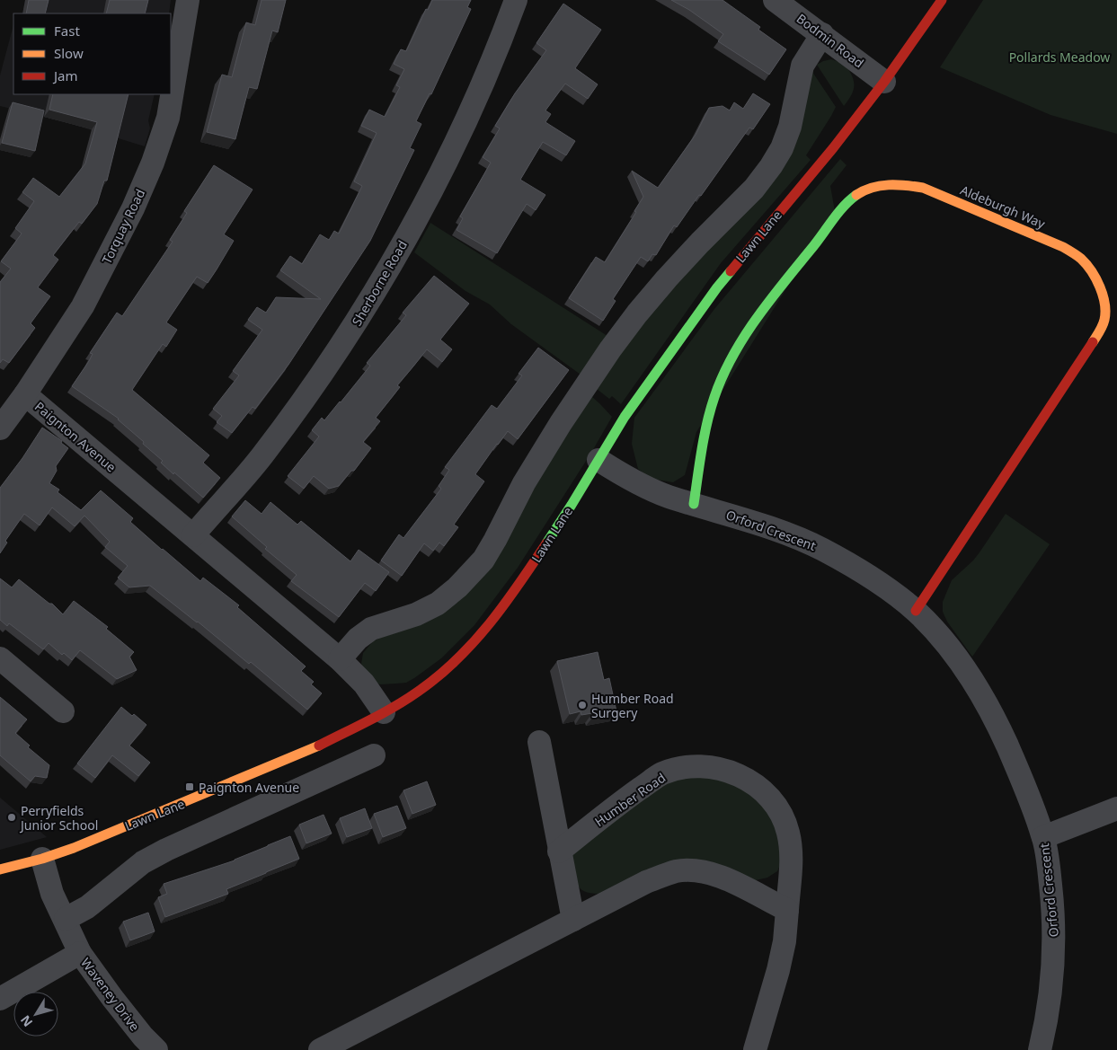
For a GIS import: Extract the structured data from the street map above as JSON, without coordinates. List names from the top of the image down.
{
  "streets": {
    "street": [
      "Bodmin Road",
      "Aldeburgh Way",
      "Torquay Road",
      "Lawn Lane",
      "Sherborne Road",
      "Paignton Avenue",
      "Orford Crescent",
      "Humber Road",
      "Waveney Drive"
    ]
  },
  "crossings": [
    ["Bodmin Road", "Lawn Lane"],
    ["Aldeburgh Way", "Orford Crescent"],
    ["Torquay Road", "Paignton Avenue"],
    ["Lawn Lane", "Paignton Avenue"],
    ["Lawn Lane", "Orford Crescent"],
    ["Lawn Lane", "Waveney Drive"],
    ["Sherborne Road", "Paignton Avenue"]
  ],
  "parks": ["Pollards Meadow"],
  "places": {
    "other": ["Humber Road Surgery", "Perryfields Junior School"],
    "transit": ["Paignton Avenue"]
  },
  "legend": ["Fast", "Slow", "Jam"],
  "north": "bottom left"
}
